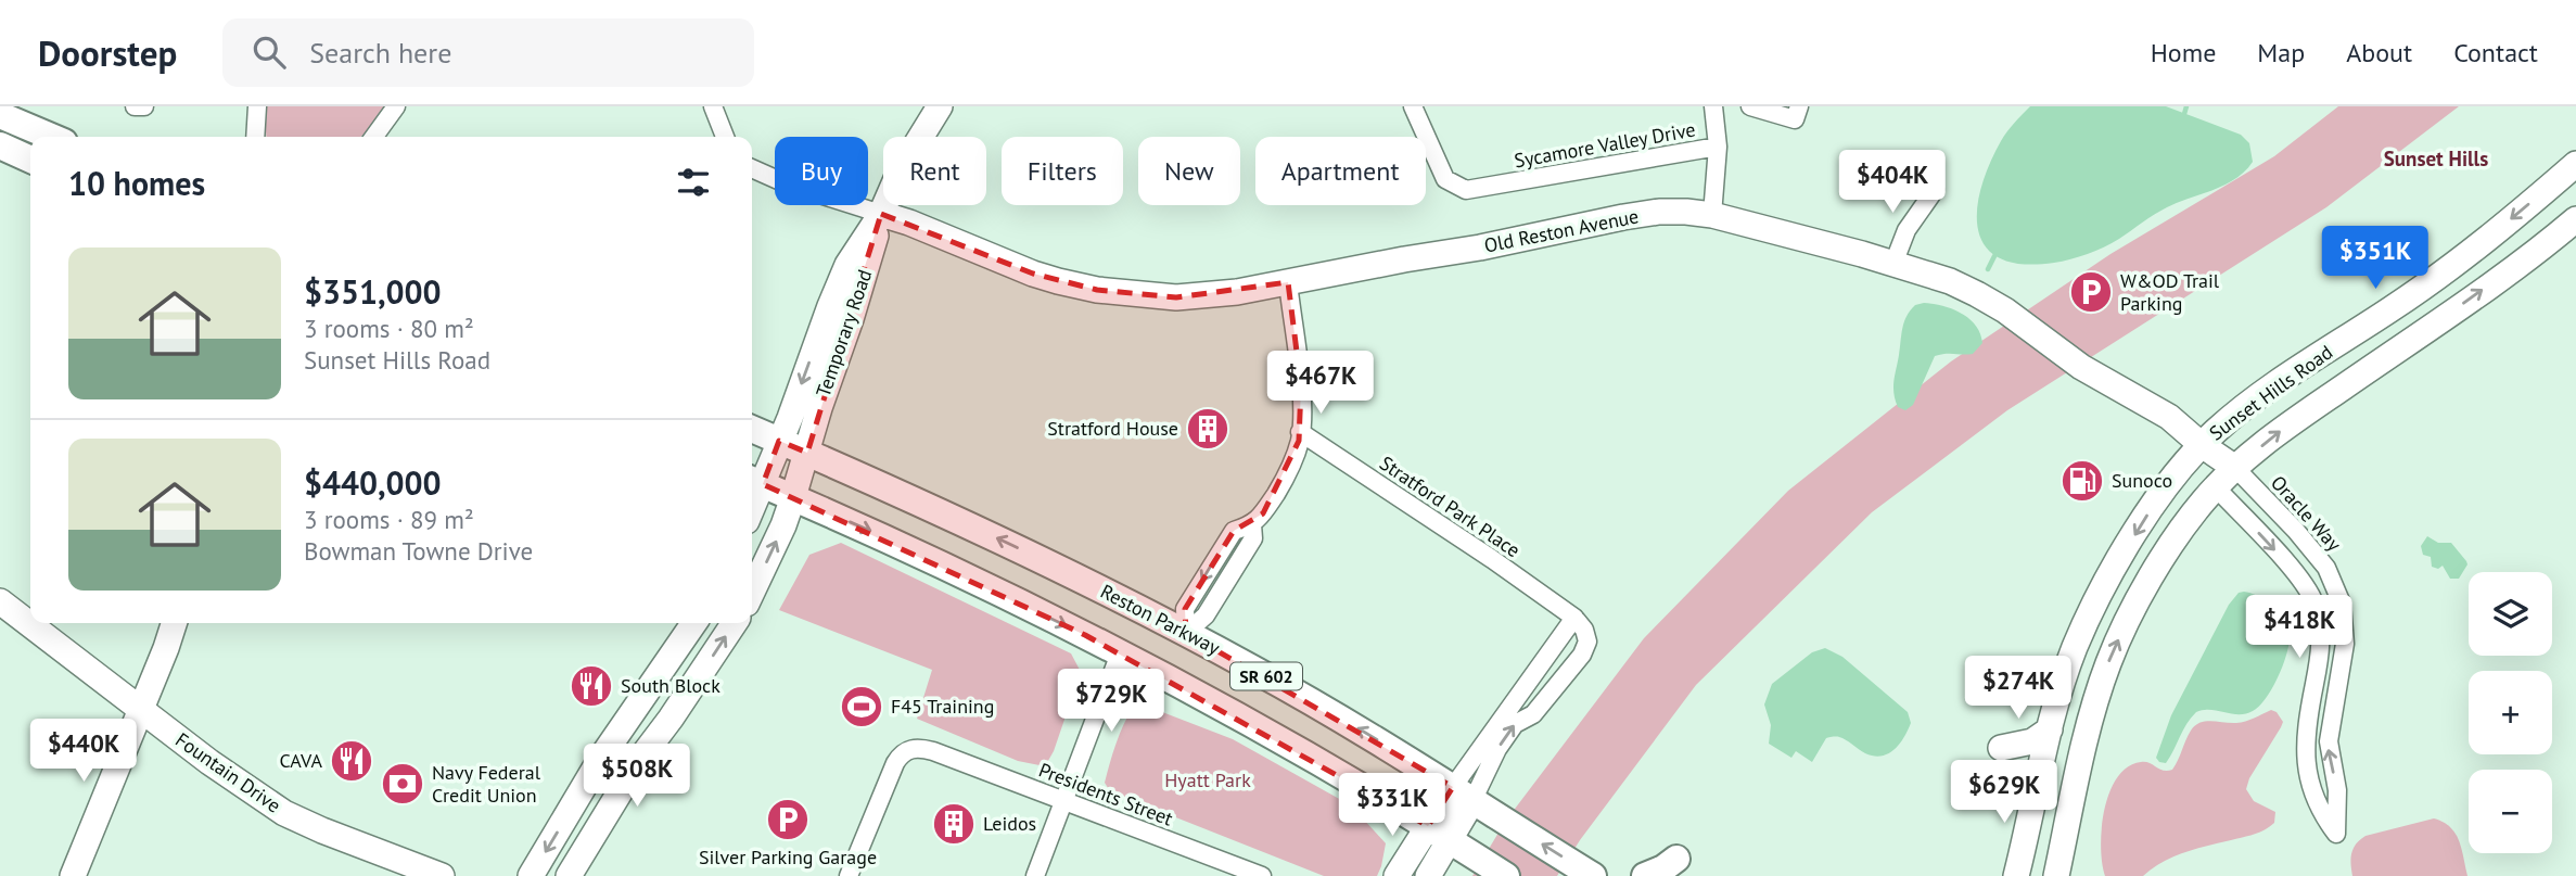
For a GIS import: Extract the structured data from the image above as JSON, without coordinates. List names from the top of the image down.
{
  "streets": {
    "main road": ["Reston Parkway", "SR 602"],
    "street": [
      "Sycamore Valley Drive",
      "Old Reston Avenue",
      "Temporary Road",
      "Sunset Hills Road",
      "Stratford Park Place",
      "Oracle Way",
      "Fountain Drive",
      "Presidents Street"
    ]
  },
  "crossings": [
    ["Sycamore Valley Drive", "Old Reston Avenue"],
    ["Old Reston Avenue", "Temporary Road"],
    ["Old Reston Avenue", "Sunset Hills Road"],
    ["Old Reston Avenue", "Oracle Way"],
    ["Temporary Road", "Reston Parkway"],
    ["Temporary Road", "SR 602"],
    ["Sunset Hills Road", "Oracle Way"]
  ],
  "districts": ["Sunset Hills"],
  "parks": ["Hyatt Park"],
  "places": {
    "parking": ["W&OD Trail Parking", "Silver Parking Garage"],
    "building": ["Stratford House", "Leidos"],
    "fuel station": ["Sunoco"],
    "restaurant": ["South Block", "CAVA"],
    "sports": ["F45 Training"],
    "bank": ["Navy Federal Credit Union"]
  },
  "page": {
    "header": "Doorstep",
    "search": "Search here",
    "nav": [
      "Home",
      "Map",
      "About",
      "Contact"
    ],
    "chip": [
      "Buy",
      "Rent",
      "Filters",
      "New",
      "Apartment"
    ],
    "heading": "10 homes",
    "price": [
      "$404K",
      "$351K",
      "$467K",
      "$418K",
      "$274K",
      "$729K",
      "$440K",
      "$508K",
      "$629K",
      "$331K"
    ],
    "list": [
      {
        "name": "$351,000",
        "note": "3 rooms · 80 m² · Sunset Hills Road"
      },
      {
        "name": "$440,000",
        "note": "3 rooms · 89 m² · Bowman Towne Drive"
      }
    ],
    "map_buttons": ["+", "−"]
  }
}
